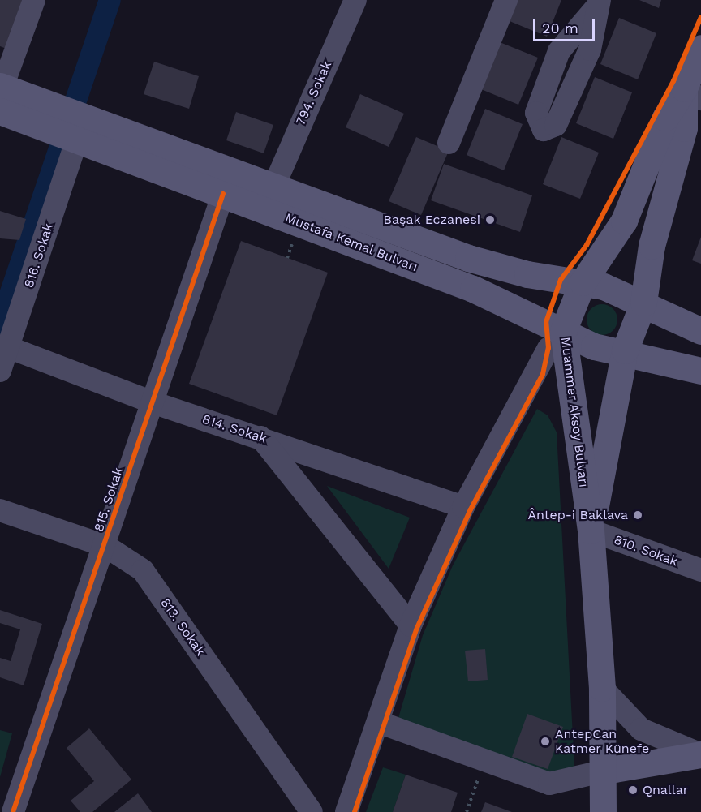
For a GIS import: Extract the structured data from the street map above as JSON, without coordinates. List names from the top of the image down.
{
  "streets": {
    "main road": ["Mustafa Kemal Bulvarı", "Muammer Aksoy Bulvarı"],
    "street": [
      "794. Sokak",
      "816. Sokak",
      "814. Sokak",
      "815. Sokak",
      "810. Sokak",
      "813. Sokak"
    ]
  },
  "crossings": [
    ["794. Sokak", "Mustafa Kemal Bulvarı"],
    ["Mustafa Kemal Bulvarı", "816. Sokak"],
    ["Mustafa Kemal Bulvarı", "Muammer Aksoy Bulvarı"],
    ["Mustafa Kemal Bulvarı", "815. Sokak"],
    ["816. Sokak", "814. Sokak"],
    ["Muammer Aksoy Bulvarı", "810. Sokak"],
    ["814. Sokak", "815. Sokak"],
    ["815. Sokak", "813. Sokak"]
  ],
  "places": [
    "Başak Eczanesi",
    "Ântep-i Baklava",
    "AntepCan Katmer Künefe",
    "Qnallar"
  ],
  "scale_bar": "20 m"
}
